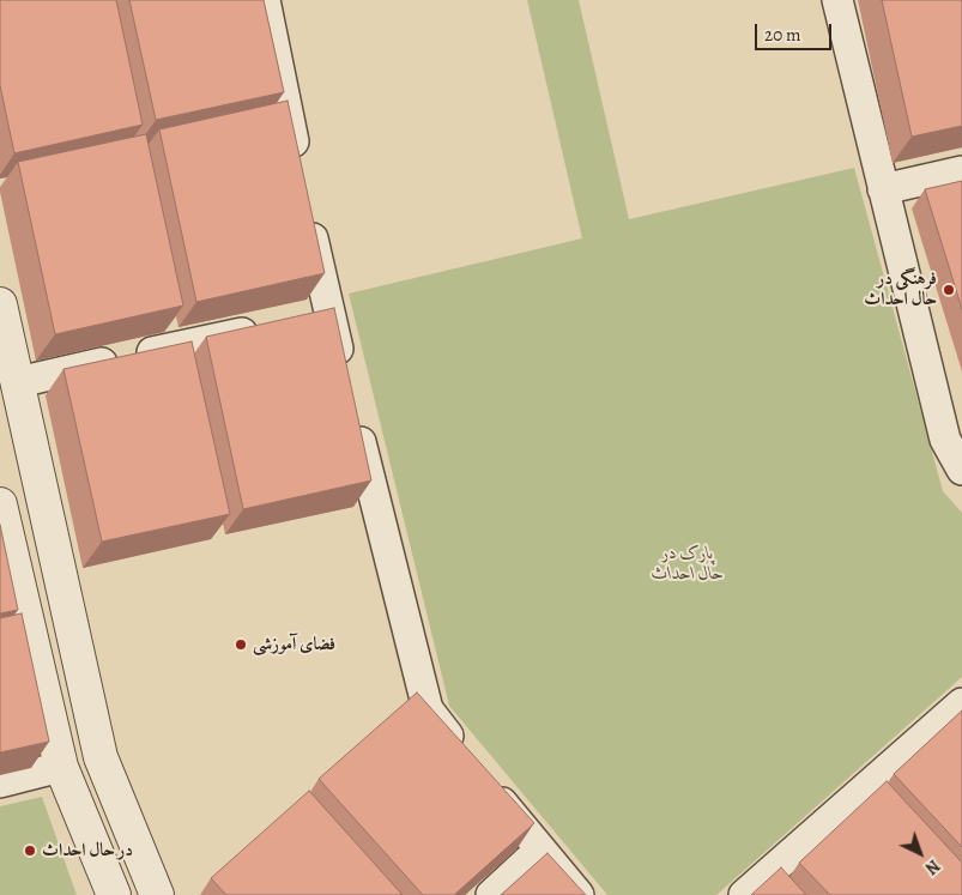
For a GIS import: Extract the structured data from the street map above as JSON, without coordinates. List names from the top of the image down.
{
  "parks": ["پارک در حال احداث"],
  "places": ["فرهنگی در حال احداث", "فضای آموزشی", "در حال احداث"],
  "scale_bar": "20 m",
  "north": "bottom right"
}
